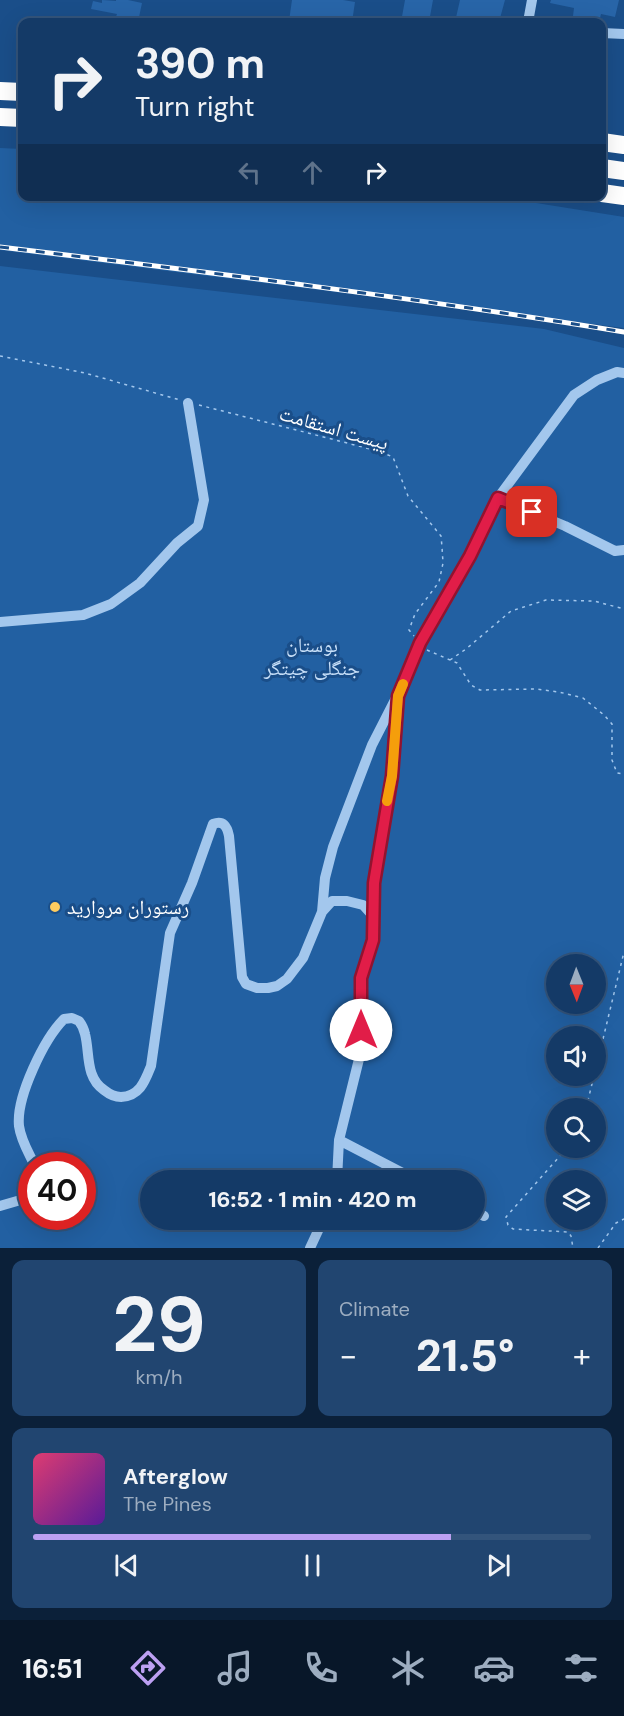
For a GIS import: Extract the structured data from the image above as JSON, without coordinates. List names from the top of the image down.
{
  "streets": {
    "path": ["پیست استقامت"]
  },
  "parks": ["بوستان جنگلی چیتگر"],
  "places": ["رستوران مروارید"],
  "north": "bottom",
  "page": {
    "turn": ["390 m", "Turn right"],
    "limit": "40",
    "trip": "16:52 · 1 min · 420 m",
    "tile": [
      ["29", "km/h"],
      "Climate"
    ],
    "heat": ["−", "21.5°", "+"],
    "song": ["Afterglow", "The Pines"],
    "tabs": "16:51"
  }
}
